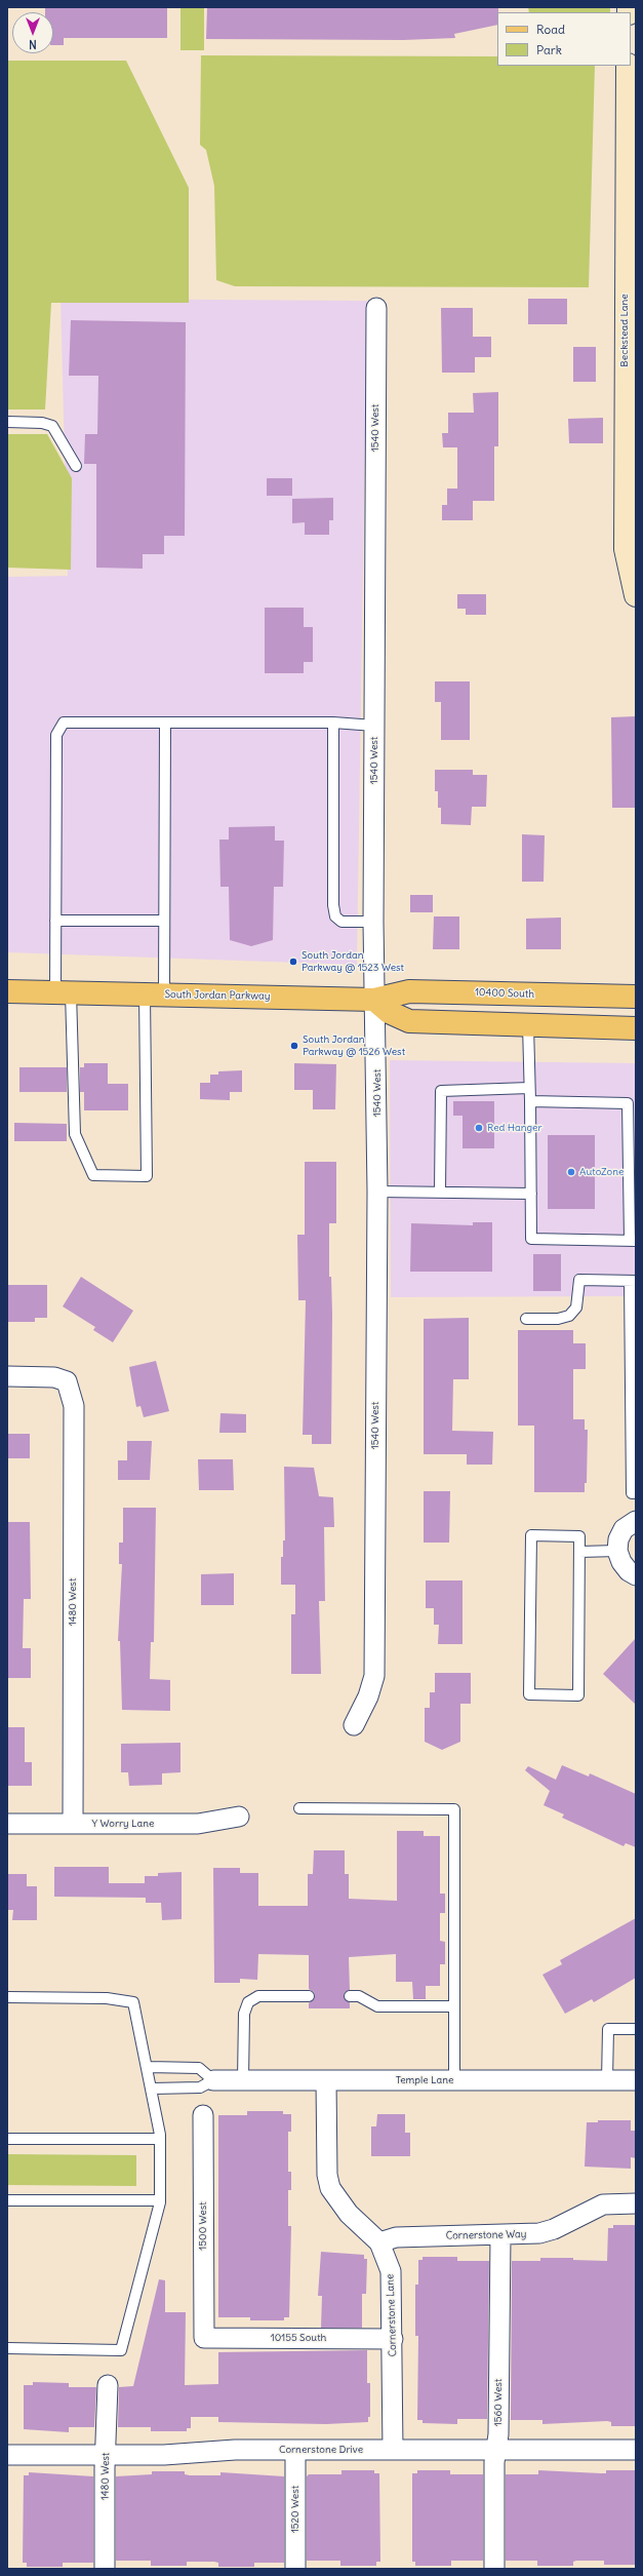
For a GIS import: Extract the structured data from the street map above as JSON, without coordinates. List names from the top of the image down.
{
  "streets": {
    "main road": ["10400 South", "South Jordan Parkway"],
    "street": [
      "Beckstead Lane",
      "1540 West",
      "1480 West",
      "Y Worry Lane",
      "Temple Lane",
      "1500 West",
      "Cornerstone Way",
      "Cornerstone Lane",
      "10155 South",
      "1560 West",
      "Cornerstone Drive",
      "1520 West"
    ]
  },
  "crossings": [
    ["1540 West", "10400 South"],
    ["1540 West", "South Jordan Parkway"],
    ["10400 South", "South Jordan Parkway"],
    ["1480 West", "Y Worry Lane"],
    ["1480 West", "Cornerstone Drive"],
    ["Temple Lane", "Cornerstone Lane"],
    ["1500 West", "10155 South"],
    ["Cornerstone Way", "Cornerstone Lane"],
    ["Cornerstone Way", "1560 West"],
    ["Cornerstone Lane", "10155 South"],
    ["Cornerstone Lane", "Cornerstone Drive"],
    ["1560 West", "Cornerstone Drive"],
    ["Cornerstone Drive", "1520 West"]
  ],
  "places": [
    "South Jordan Parkway @ 1523 West",
    "South Jordan Parkway @ 1526 West",
    "Red Hanger",
    "AutoZone"
  ],
  "legend": ["Road", "Park"],
  "north": "bottom"
}
